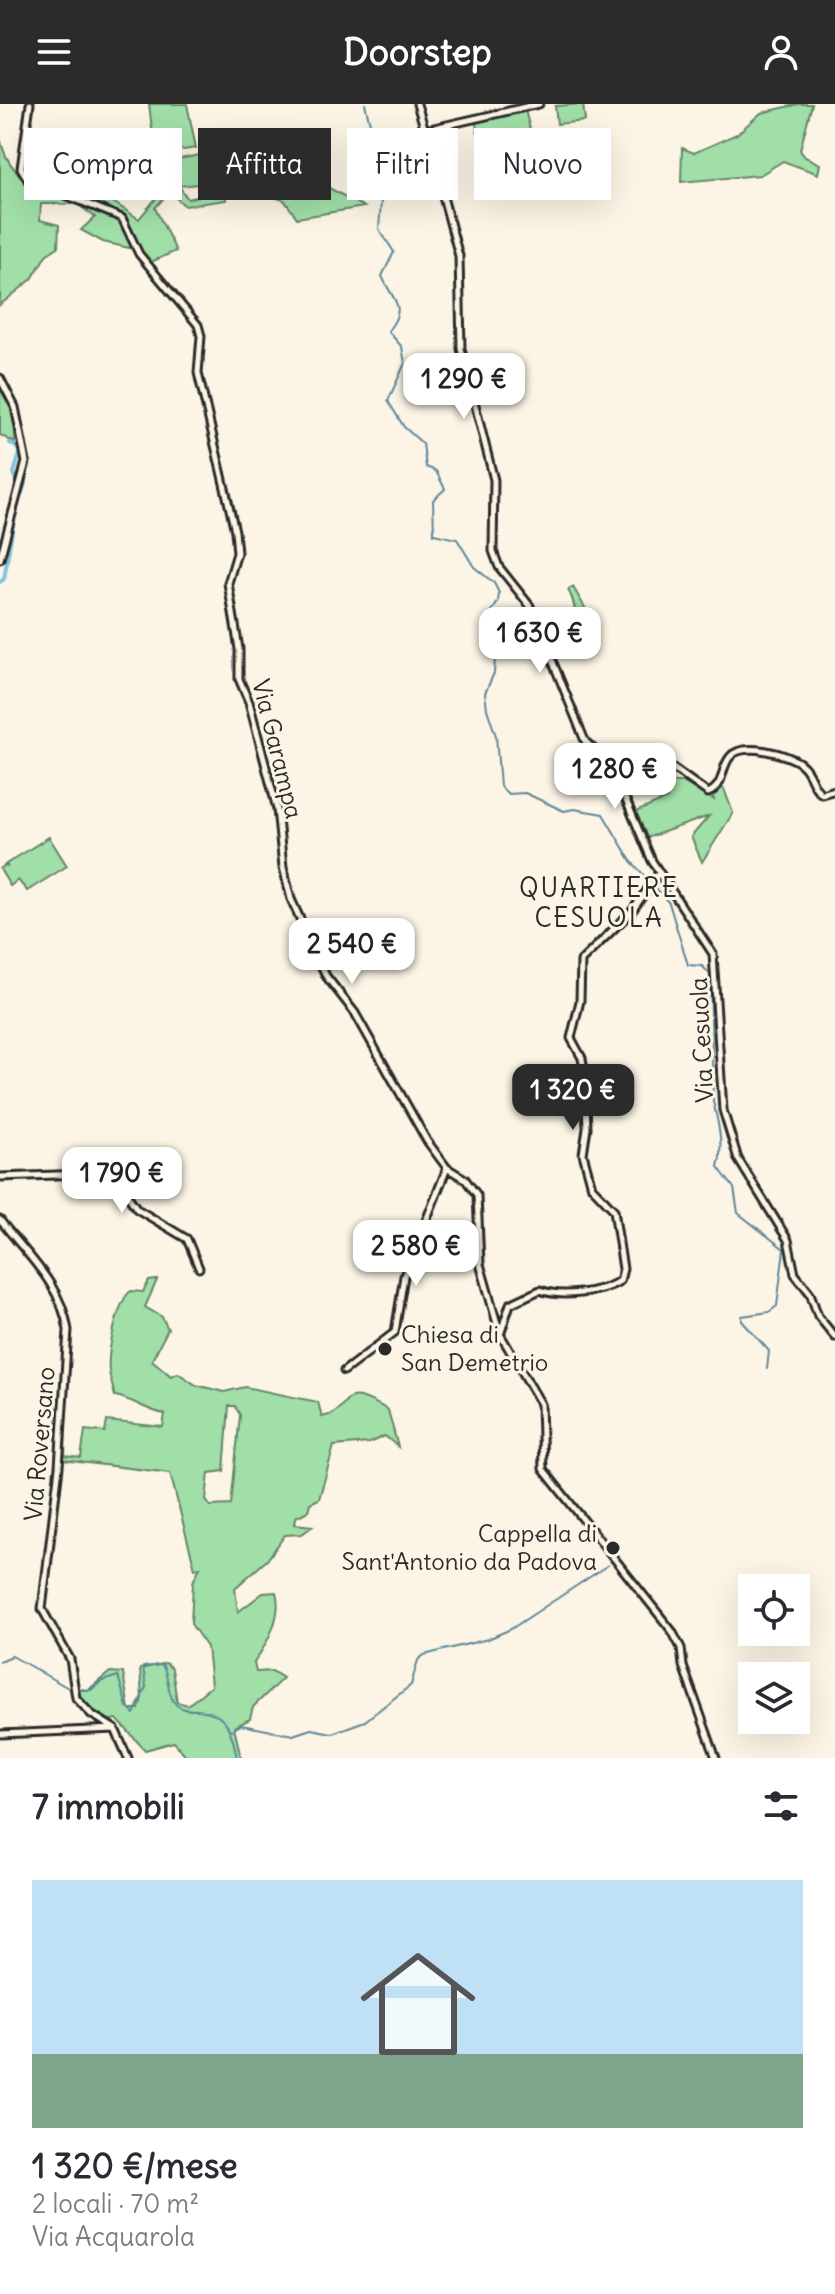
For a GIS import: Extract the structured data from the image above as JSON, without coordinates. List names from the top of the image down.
{
  "streets": {
    "street": ["Via Garampa", "Via Cesuola", "Via Roversano"]
  },
  "districts": ["QUARTIERE CESUOLA"],
  "places": ["Chiesa di San Demetrio", "Cappella di Sant'Antonio da Padova"],
  "page": {
    "header": "Doorstep",
    "chip": [
      "Compra",
      "Affitta",
      "Filtri",
      "Nuovo"
    ],
    "price": [
      "1 290 €",
      "1 630 €",
      "1 280 €",
      "2 540 €",
      "1 320 €",
      "1 790 €",
      "2 580 €"
    ],
    "heading": "7 immobili",
    "list": [
      {
        "name": "1 320 €/mese",
        "note": "2 locali · 70 m² · Via Acquarola"
      }
    ]
  }
}
